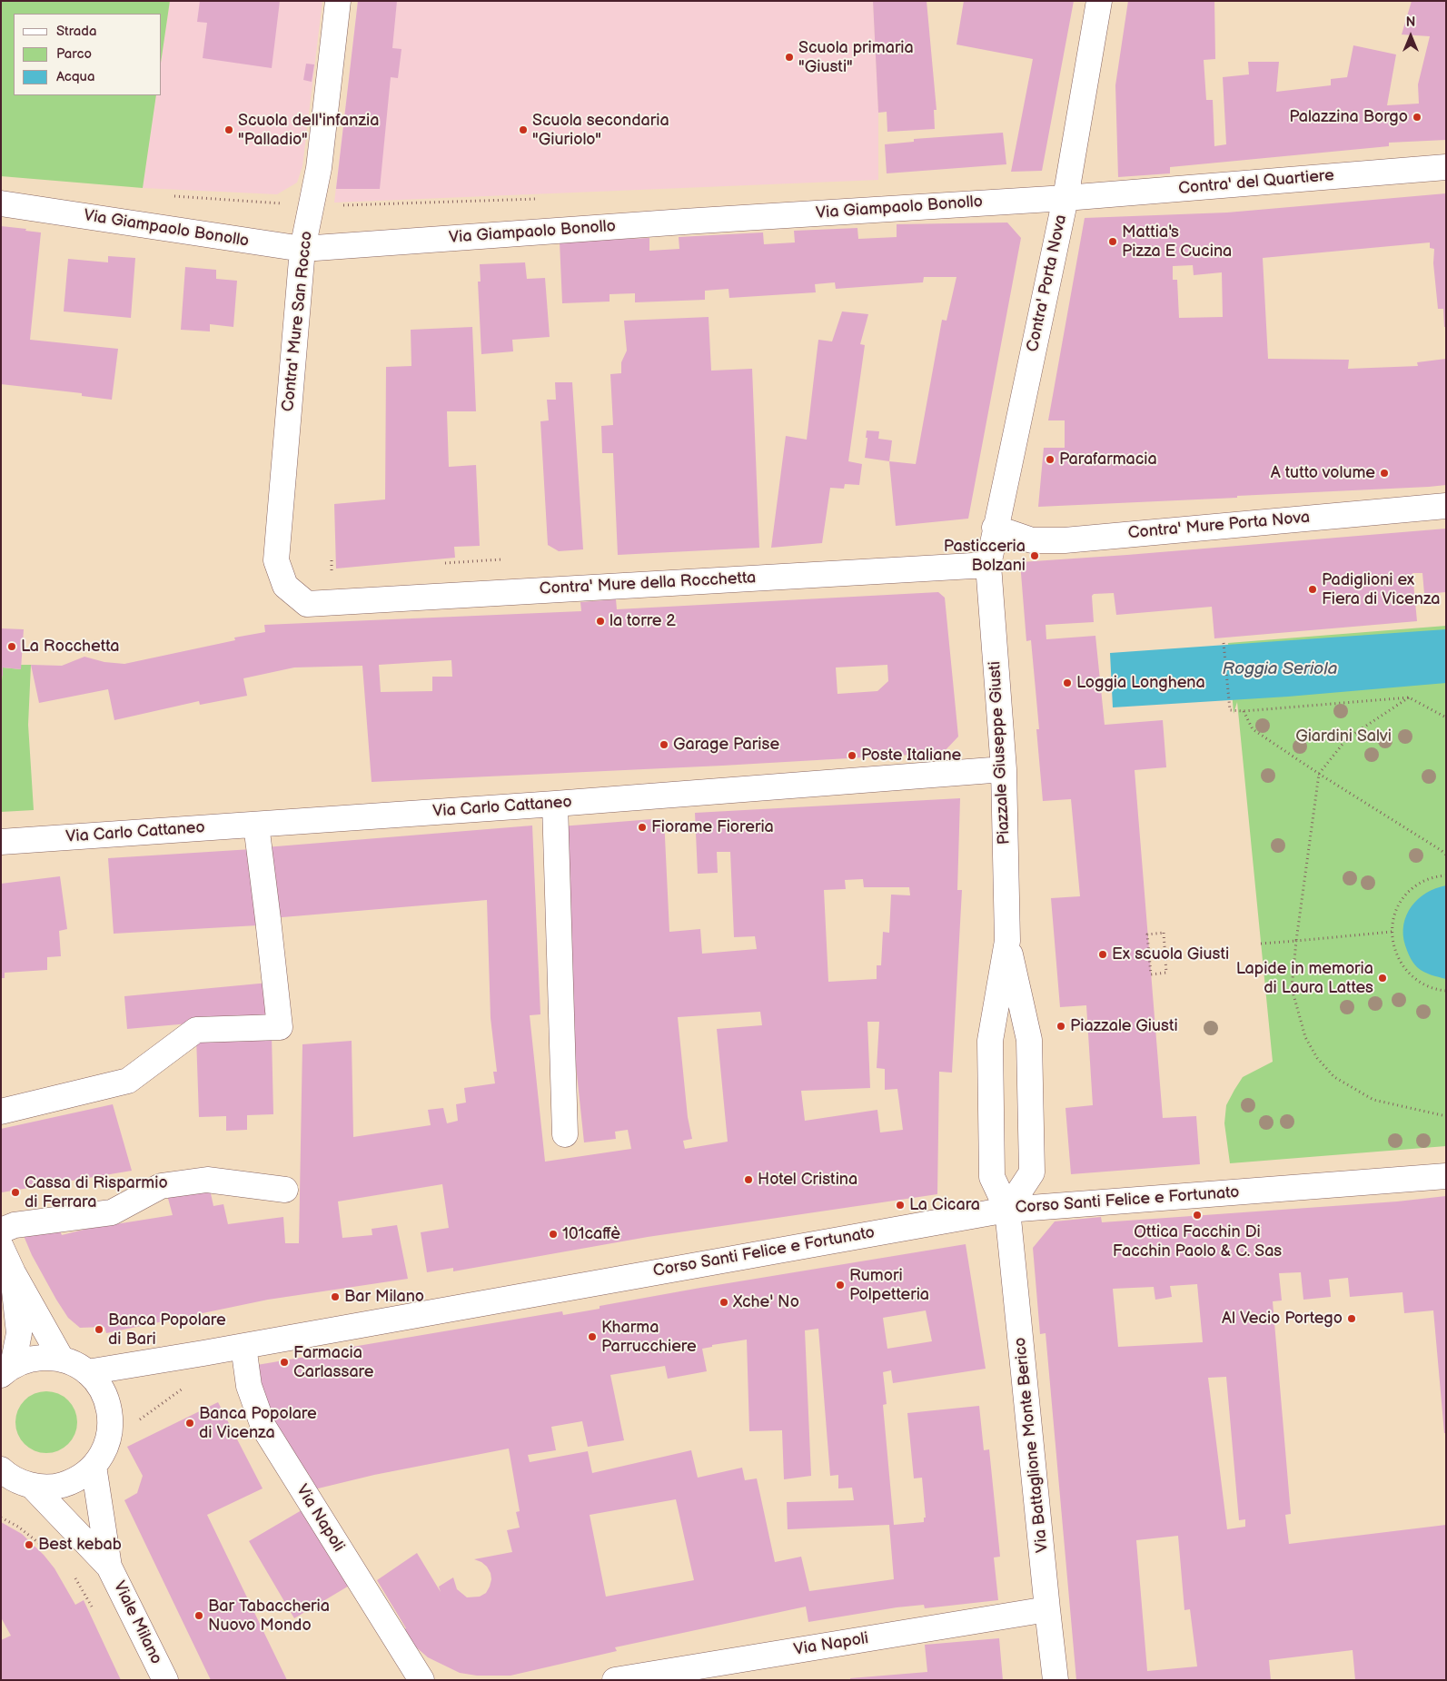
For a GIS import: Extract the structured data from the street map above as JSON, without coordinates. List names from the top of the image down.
{
  "streets": {
    "street": [
      "Contra' del Quartiere",
      "Via Giampaolo Bonollo",
      "Contra' Porta Nova",
      "Contra' Mure San Rocco",
      "Contra' Mure Porta Nova",
      "Contra' Mure della Rocchetta",
      "Piazzale Giuseppe Giusti",
      "Via Carlo Cattaneo",
      "Corso Santi Felice e Fortunato",
      "Via Battaglione Monte Berico",
      "Via Napoli",
      "Viale Milano"
    ]
  },
  "crossings": [
    ["Contra' del Quartiere", "Via Giampaolo Bonollo"],
    ["Contra' del Quartiere", "Contra' Porta Nova"],
    ["Via Giampaolo Bonollo", "Contra' Porta Nova"],
    ["Via Giampaolo Bonollo", "Contra' Mure San Rocco"],
    ["Contra' Porta Nova", "Contra' Mure Porta Nova"],
    ["Contra' Porta Nova", "Contra' Mure della Rocchetta"],
    ["Contra' Porta Nova", "Piazzale Giuseppe Giusti"],
    ["Contra' Mure San Rocco", "Contra' Mure della Rocchetta"],
    ["Contra' Mure della Rocchetta", "Piazzale Giuseppe Giusti"],
    ["Piazzale Giuseppe Giusti", "Via Carlo Cattaneo"],
    ["Piazzale Giuseppe Giusti", "Corso Santi Felice e Fortunato"],
    ["Piazzale Giuseppe Giusti", "Via Battaglione Monte Berico"],
    ["Corso Santi Felice e Fortunato", "Via Battaglione Monte Berico"],
    ["Corso Santi Felice e Fortunato", "Via Napoli"],
    ["Via Battaglione Monte Berico", "Via Napoli"]
  ],
  "water": ["Roggia Seriola"],
  "parks": ["Giardini Salvi"],
  "places": [
    "Scuola primaria \"Giusti\"",
    "Palazzina Borgo",
    "Scuola dell'infanzia \"Palladio\"",
    "Scuola secondaria \"Giuriolo\"",
    "Mattia's Pizza E Cucina",
    "Parafarmacia",
    "A tutto volume",
    "Pasticceria Bolzani",
    "Padiglioni ex Fiera di Vicenza",
    "la torre 2",
    "La Rocchetta",
    "Loggia Longhena",
    "Garage Parise",
    "Poste Italiane",
    "Fiorame Fioreria",
    "Ex scuola Giusti",
    "Lapide in memoria di Laura Lattes",
    "Piazzale Giusti",
    "Hotel Cristina",
    "Cassa di Risparmio di Ferrara",
    "La Cicara",
    "Ottica Facchin Di Facchin Paolo & C. Sas",
    "101caffè",
    "Rumori Polpetteria",
    "Bar Milano",
    "Xche' No",
    "Al Vecio Portego",
    "Banca Popolare di Bari",
    "Kharma Parrucchiere",
    "Farmacia Carlassare",
    "Banca Popolare di Vicenza",
    "Best kebab",
    "Bar Tabaccheria Nuovo Mondo"
  ],
  "legend": ["Strada", "Parco", "Acqua"],
  "north": "top"
}
